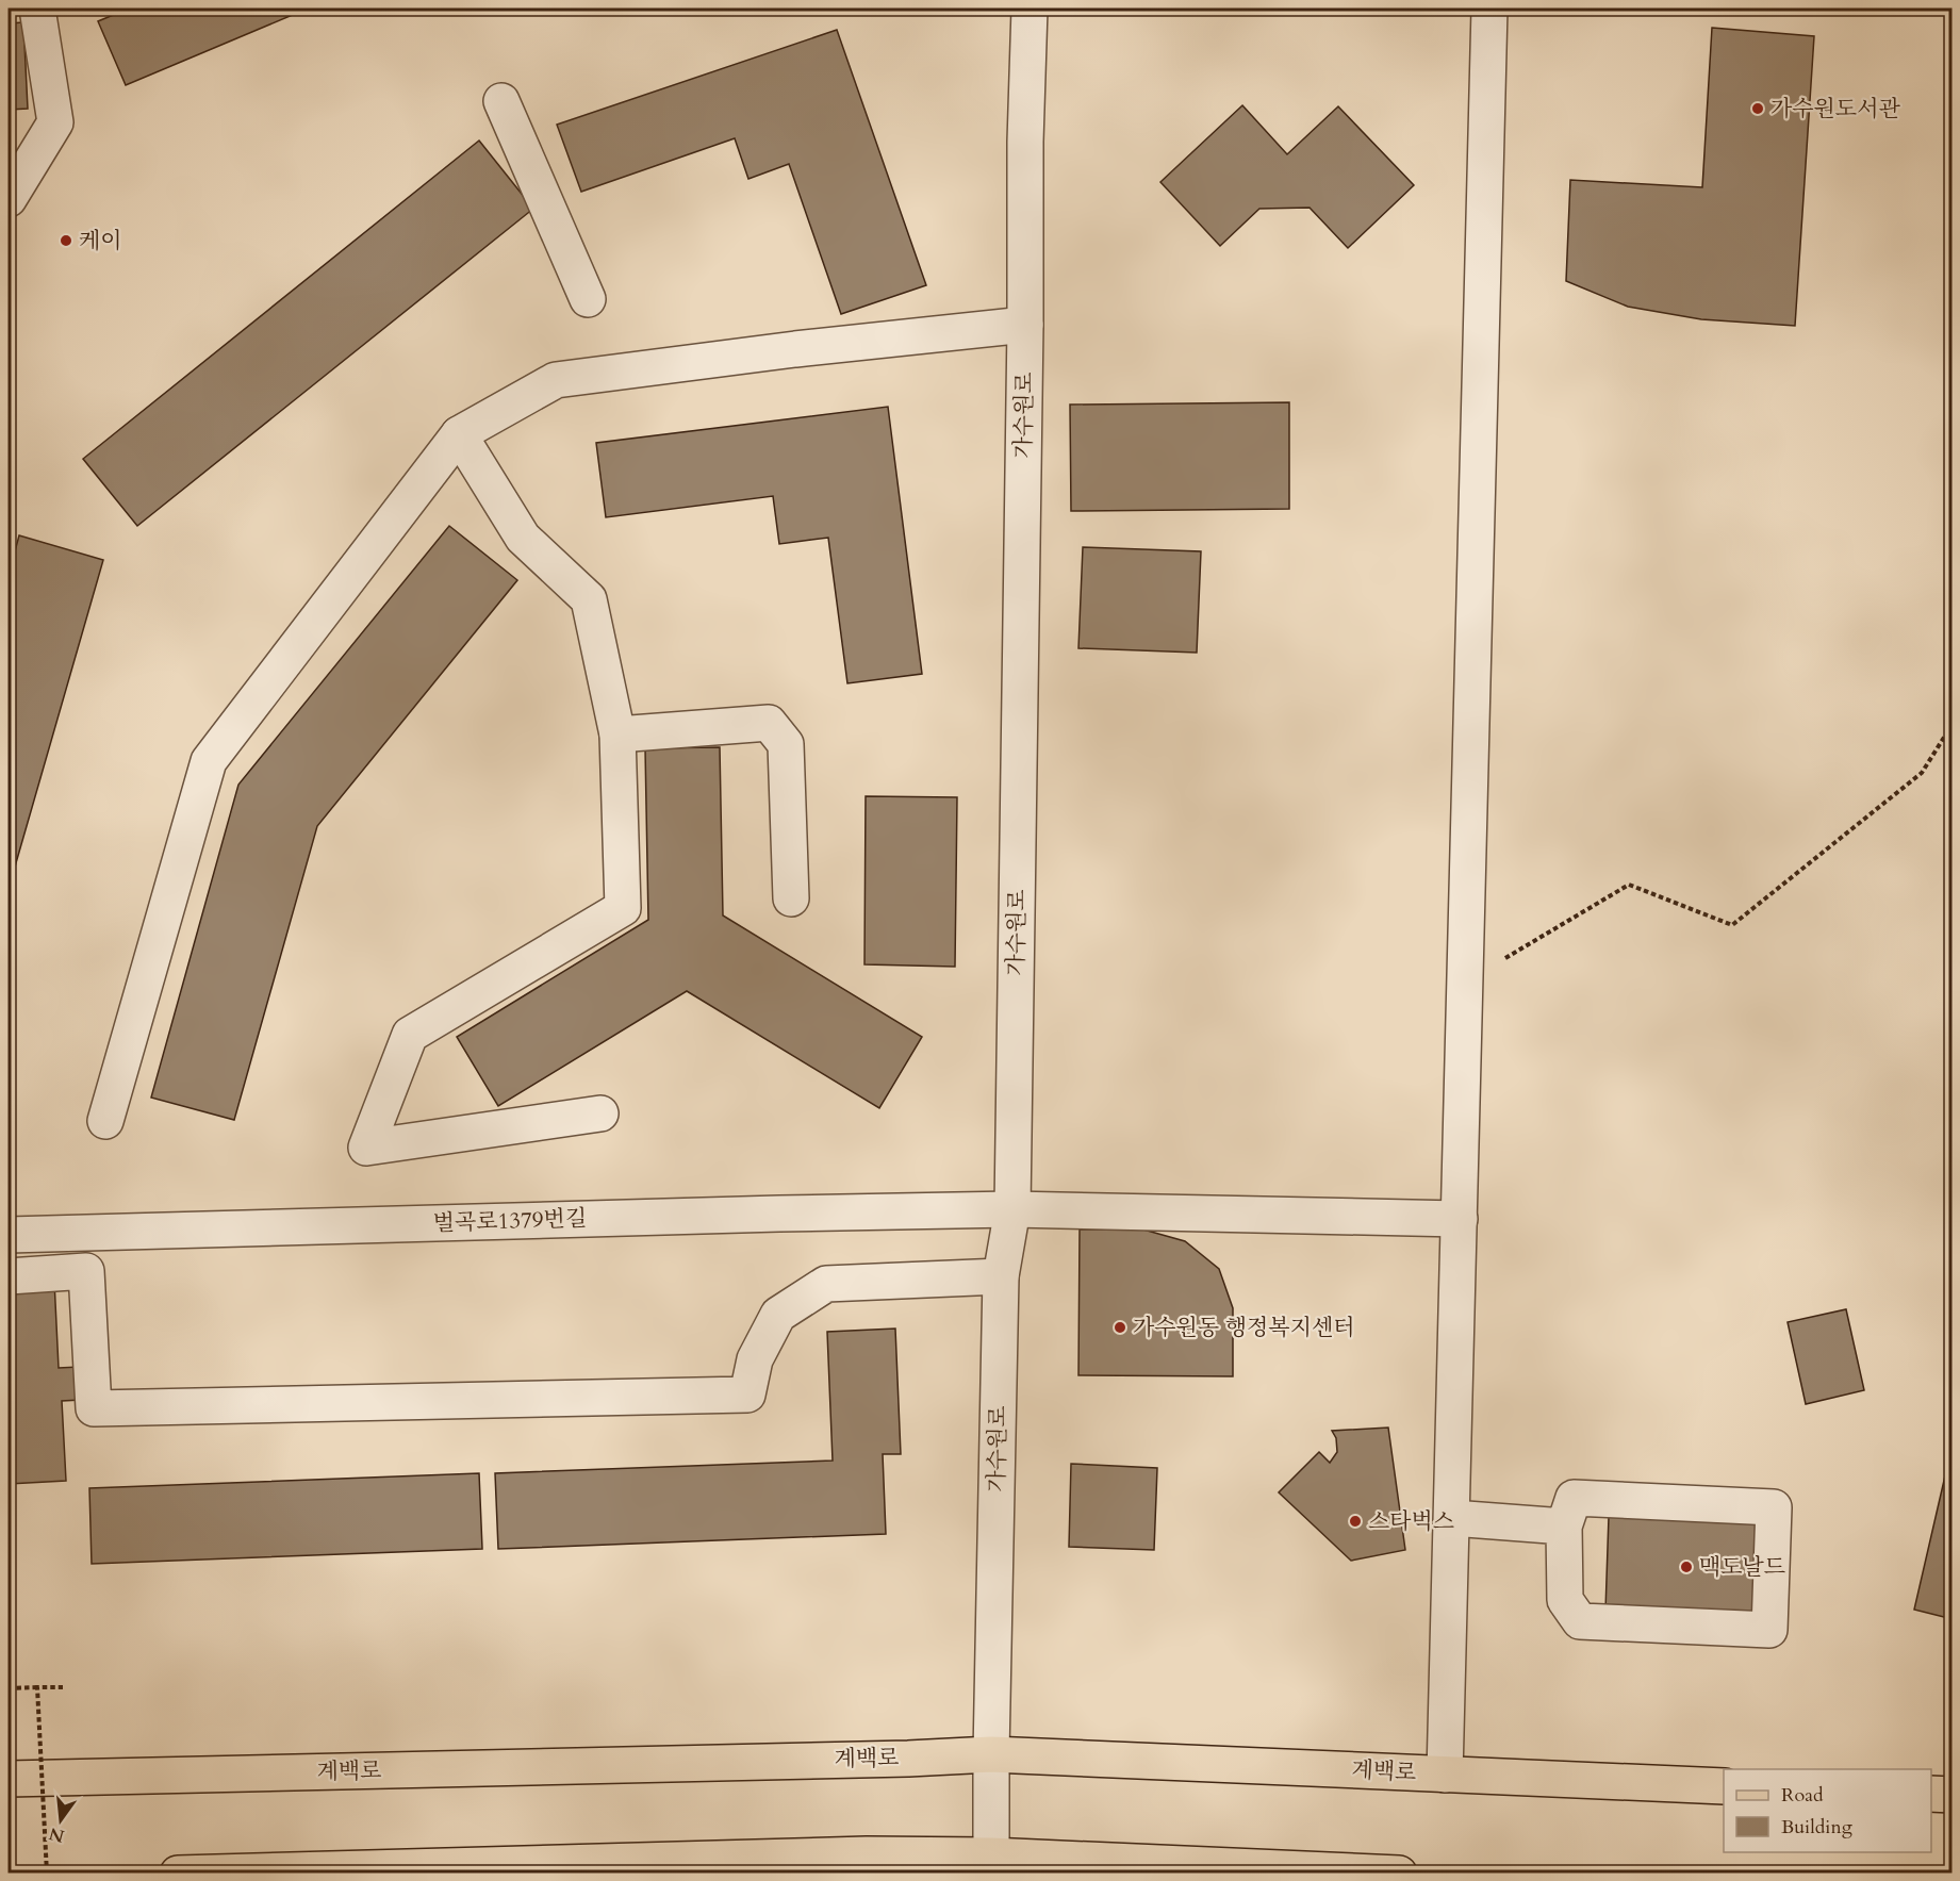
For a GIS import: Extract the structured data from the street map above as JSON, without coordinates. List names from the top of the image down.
{
  "streets": {
    "main road": ["계백로"],
    "street": ["가수원로", "벌곡로1379번길"]
  },
  "crossings": [
    ["가수원로", "벌곡로1379번길"],
    ["가수원로", "계백로"]
  ],
  "places": [
    "가수원도서관",
    "케이",
    "가수원동 행정복지센터",
    "스타벅스",
    "맥도날드"
  ],
  "legend": ["Road", "Building"],
  "north": "bottom"
}
